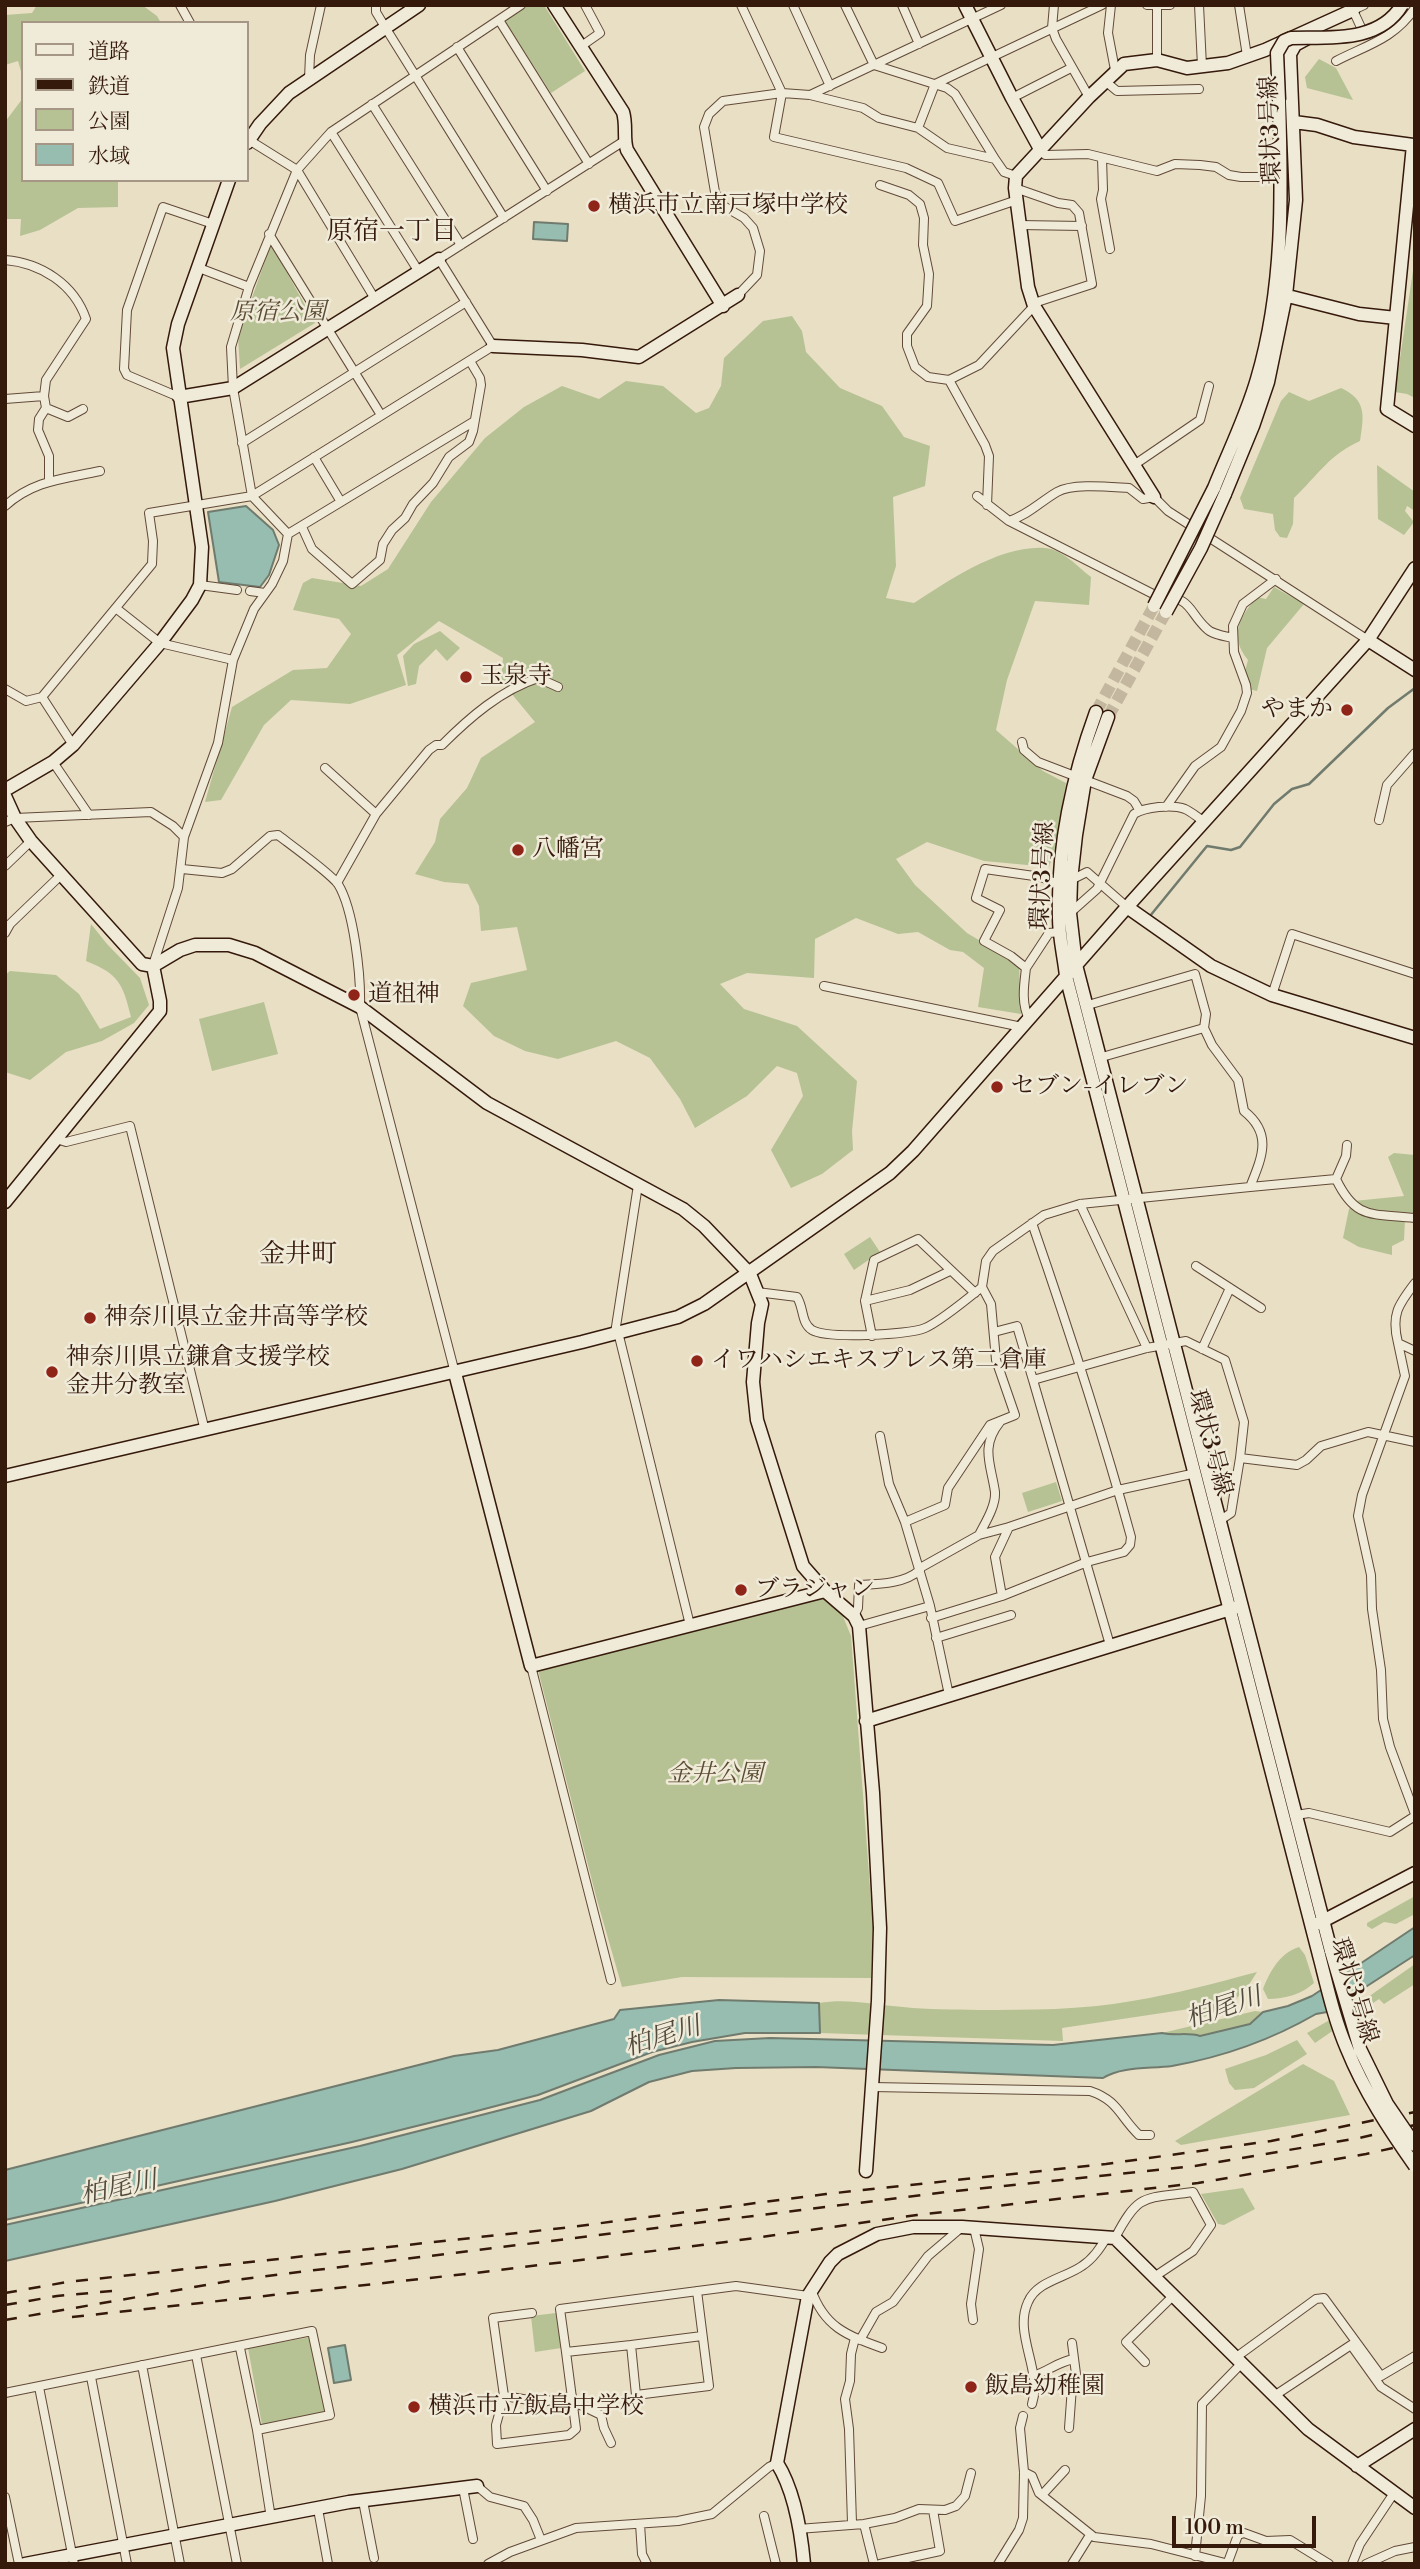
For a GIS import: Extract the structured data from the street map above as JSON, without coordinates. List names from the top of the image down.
{
  "streets": {
    "street": ["環状3号線"]
  },
  "districts": ["原宿一丁目", "金井町"],
  "water": ["柏尾川"],
  "parks": ["原宿公園", "金井公園"],
  "places": [
    "横浜市立南戸塚中学校",
    "玉泉寺",
    "やまか",
    "八幡宮",
    "道祖神",
    "セブン-イレブン",
    "神奈川県立金井高等学校",
    "イワハシエキスプレス第二倉庫",
    "神奈川県立鎌倉支援学校 金井分教室",
    "ブラジャン",
    "飯島幼稚園",
    "横浜市立飯島中学校"
  ],
  "legend": [
    "道路",
    "鉄道",
    "公園",
    "水域"
  ],
  "scale_bar": "100 m"
}
